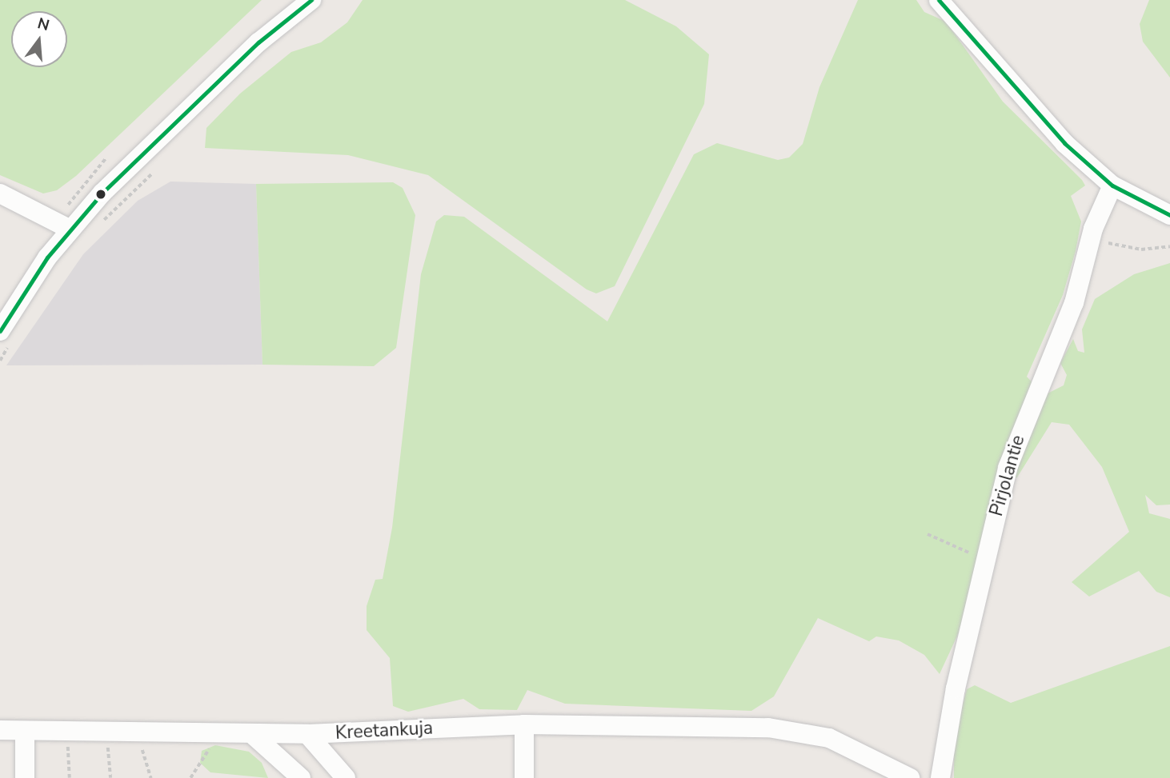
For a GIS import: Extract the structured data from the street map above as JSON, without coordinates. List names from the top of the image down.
{
  "streets": {
    "street": ["Pirjolantie", "Kreetankuja"]
  },
  "north": "top"
}
